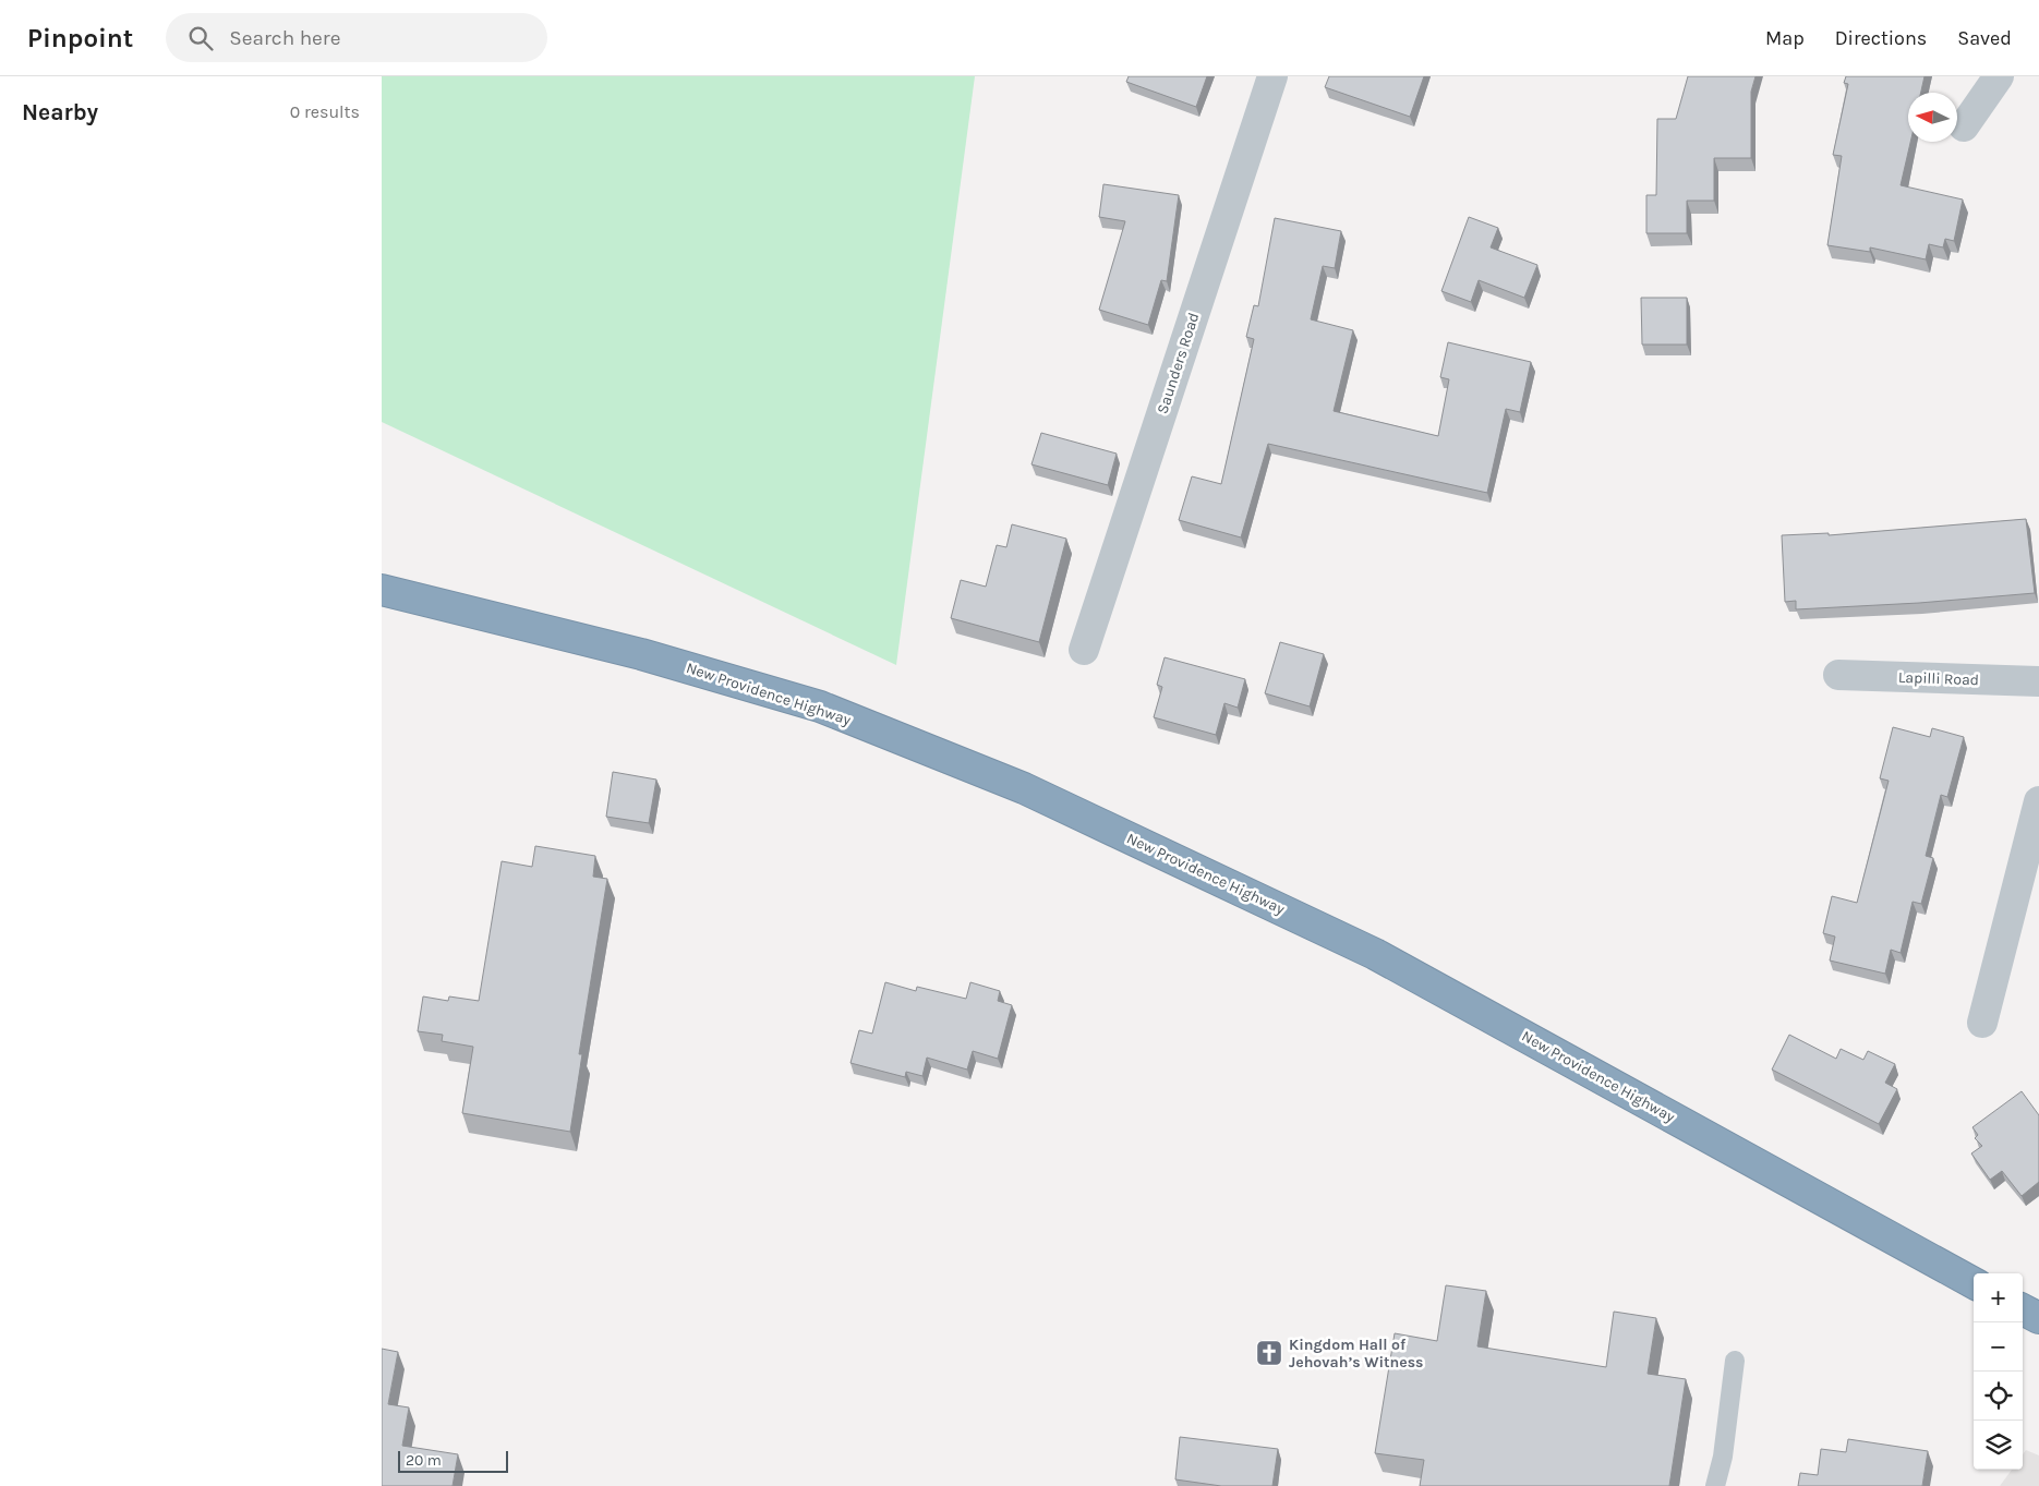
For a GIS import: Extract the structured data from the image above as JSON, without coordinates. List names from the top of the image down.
{
  "streets": {
    "highway": ["New Providence Highway"],
    "street": ["Saunders Road", "Lapilli Road"]
  },
  "places": {
    "church": ["Kingdom Hall of Jehovah’s Witness"]
  },
  "scale_bar": "20 m",
  "north": "left",
  "page": {
    "header": "Pinpoint",
    "search": "Search here",
    "nav": ["Map", "Directions", "Saved"],
    "heading": ["Nearby", "0 results"],
    "map_buttons": ["+", "−"],
    "scale": "20 m"
  }
}
